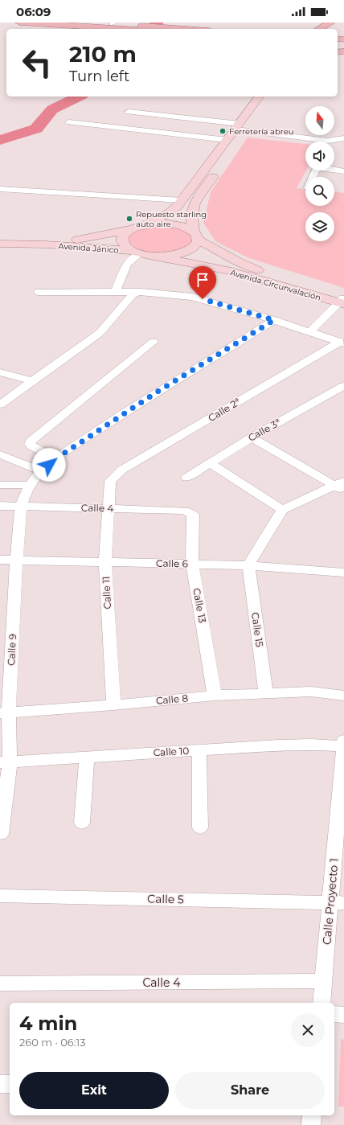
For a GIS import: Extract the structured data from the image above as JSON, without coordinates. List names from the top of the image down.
{
  "streets": {
    "main road": ["Avenida Jánico", "Avenida Circunvalación"],
    "street": [
      "Calle 2ª",
      "Calle 3ª",
      "Calle 4",
      "Calle 6",
      "Calle 11",
      "Calle 13",
      "Calle 15",
      "Calle 9",
      "Calle 8",
      "Calle 10",
      "Calle 5",
      "Calle Proyecto 1"
    ]
  },
  "crossings": [
    ["Avenida Jánico", "Avenida Circunvalación"],
    ["Calle 2ª", "Calle 11"],
    ["Calle 4", "Calle 11"],
    ["Calle 4", "Calle 13"],
    ["Calle 4", "Calle 9"],
    ["Calle 4", "Calle Proyecto 1"],
    ["Calle 6", "Calle 11"],
    ["Calle 6", "Calle 13"],
    ["Calle 6", "Calle 15"],
    ["Calle 6", "Calle 9"],
    ["Calle 11", "Calle 8"],
    ["Calle 13", "Calle 8"],
    ["Calle 15", "Calle 8"],
    ["Calle 9", "Calle 8"],
    ["Calle 9", "Calle 10"],
    ["Calle 10", "Calle Proyecto 1"],
    ["Calle 5", "Calle Proyecto 1"]
  ],
  "places": ["Ferretería abreu", "Repuesto starling auto aire"],
  "north": "top",
  "page": {
    "status": "06:09",
    "turn": ["210 m", "Turn left"],
    "heading": ["4 min", "260 m · 06:13"],
    "buttons": ["Exit", "Share"]
  }
}
